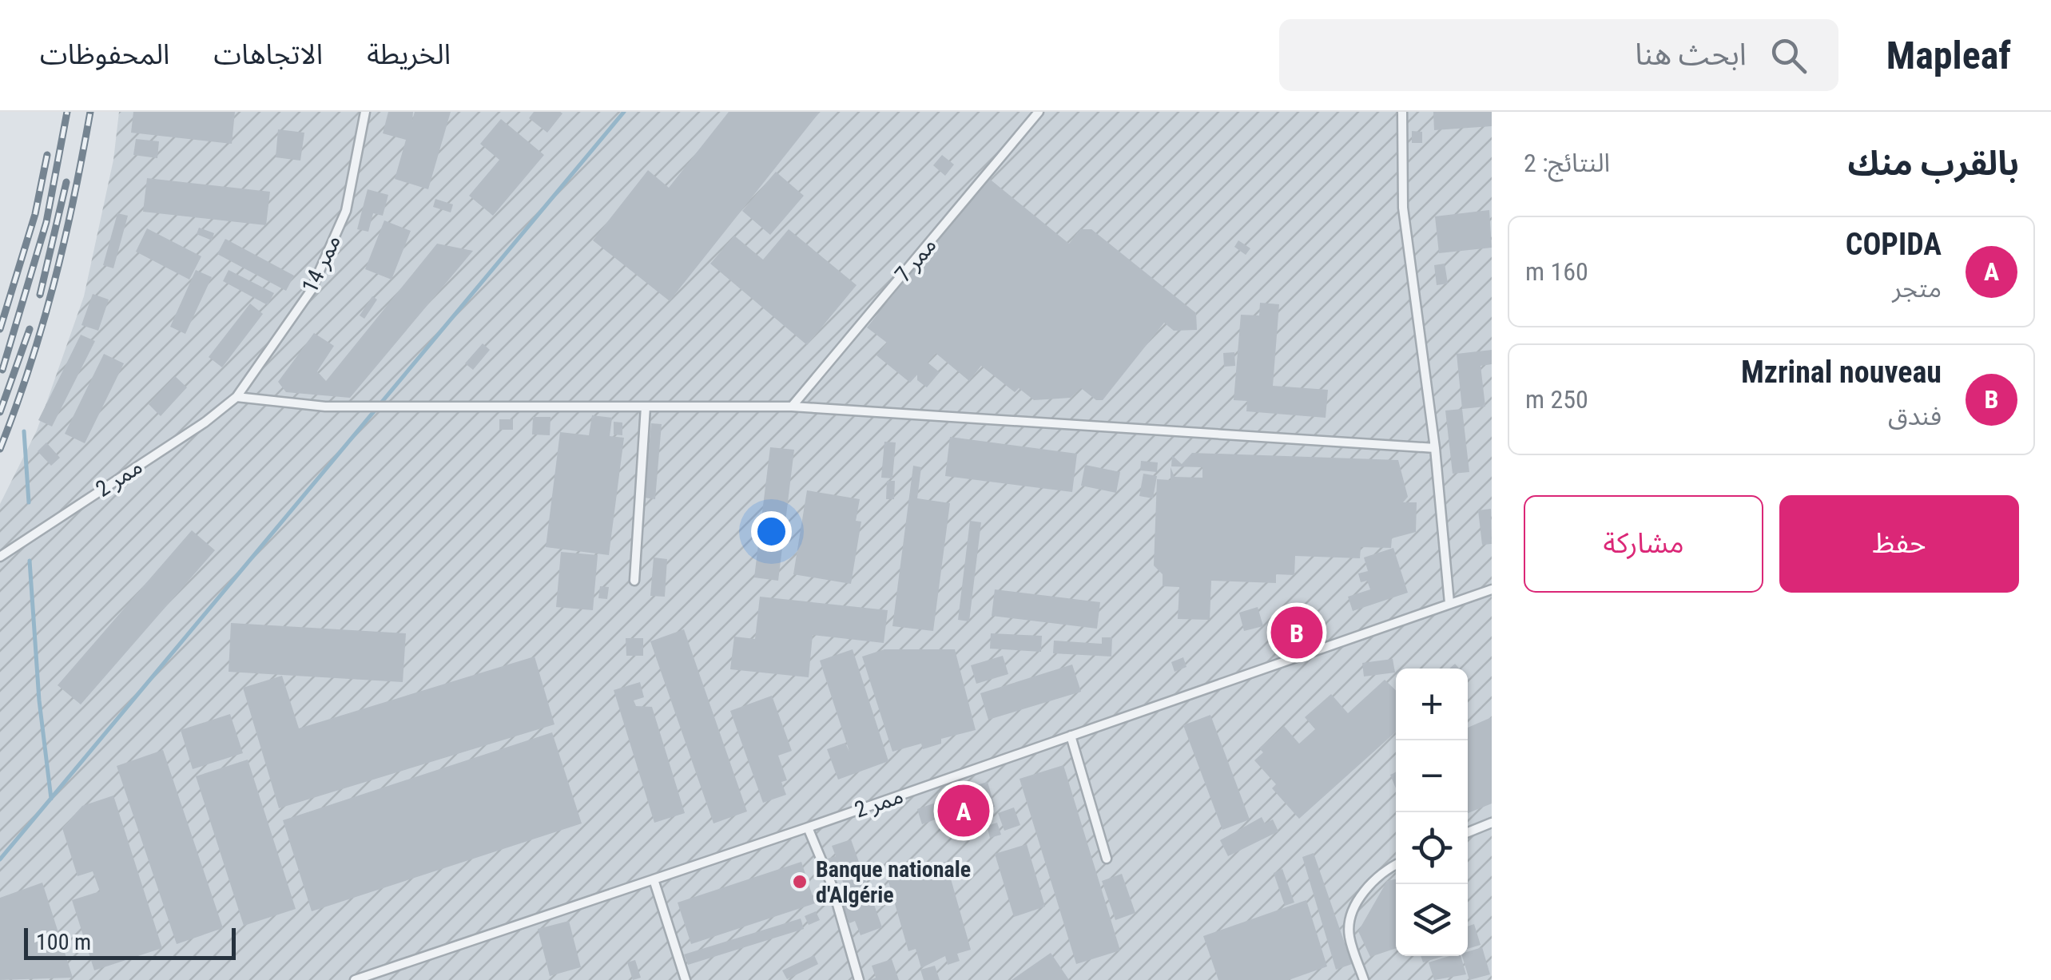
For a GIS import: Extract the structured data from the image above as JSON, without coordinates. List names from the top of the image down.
{
  "streets": {
    "lane": ["ممر 7", "ممر 14", "ممر 2"]
  },
  "crossings": [
    ["ممر 14", "ممر 2"]
  ],
  "places": ["Banque nationale d'Algérie"],
  "scale_bar": "100 m",
  "page": {
    "header": "Mapleaf",
    "search": "ابحث هنا",
    "nav": ["الخريطة", "الاتجاهات", "المحفوظات"],
    "heading": ["بالقرب منك", "النتائج: 2"],
    "list": [
      {
        "mark": "A",
        "name": "COPIDA",
        "note": "متجر",
        "value": "160 m"
      },
      {
        "mark": "B",
        "name": "Mzrinal nouveau",
        "note": "فندق",
        "value": "250 m"
      }
    ],
    "buttons": ["حفظ", "مشاركة"],
    "pins": ["B", "A"],
    "map_buttons": ["+", "−"],
    "scale": "100 m"
  }
}
